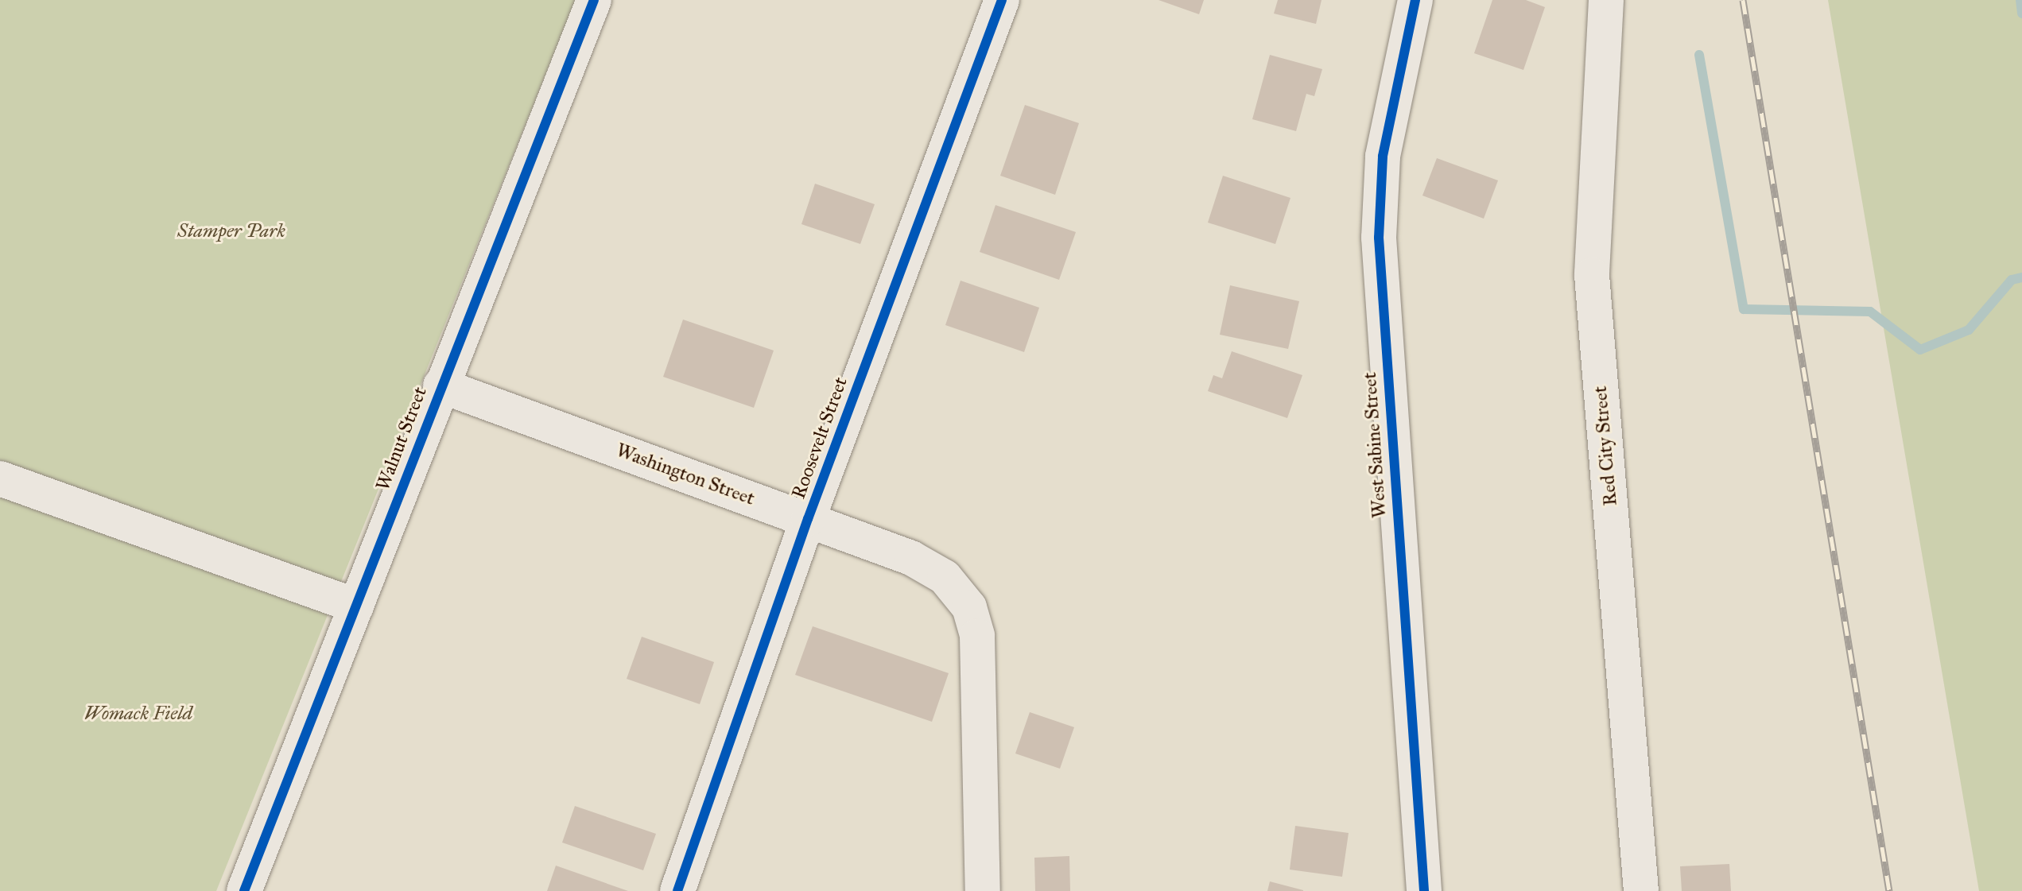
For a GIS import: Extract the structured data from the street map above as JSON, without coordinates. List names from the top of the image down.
{
  "streets": {
    "street": [
      "Roosevelt Street",
      "Walnut Street",
      "West Sabine Street",
      "Red City Street",
      "Washington Street"
    ]
  },
  "crossings": [
    ["Roosevelt Street", "Washington Street"],
    ["Walnut Street", "Washington Street"]
  ],
  "parks": ["Stamper Park", "Womack Field"]
}
